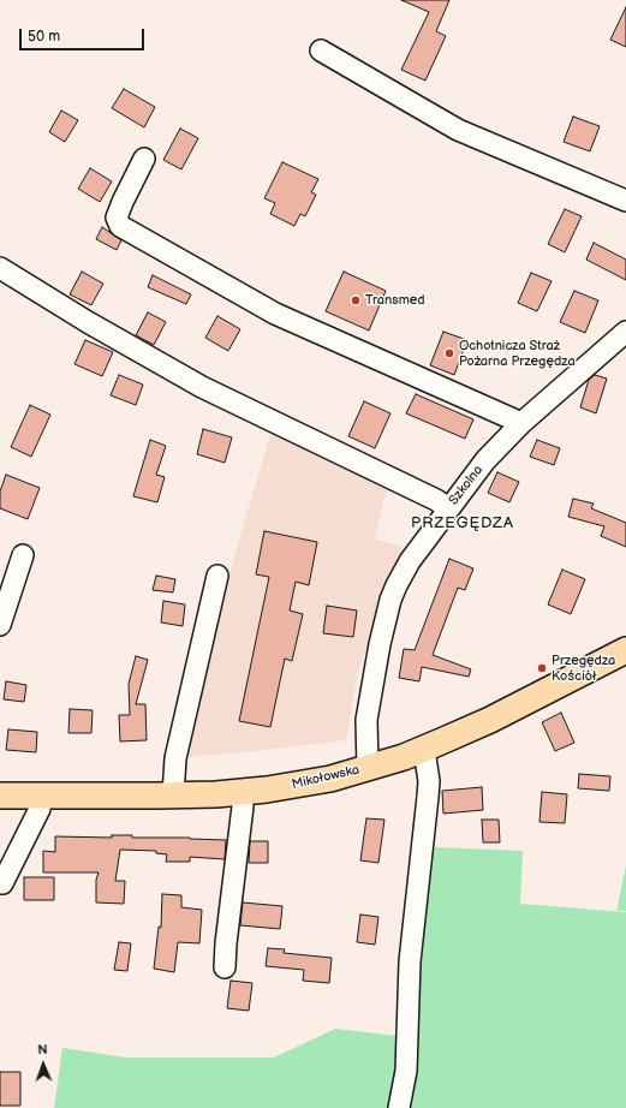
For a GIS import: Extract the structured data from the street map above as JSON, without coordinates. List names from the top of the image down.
{
  "streets": {
    "main road": ["Mikołowska"],
    "street": ["Szkolna"]
  },
  "crossings": [
    ["Szkolna", "Mikołowska"]
  ],
  "districts": ["PRZEGĘDZA"],
  "places": ["Transmed", "Ochotnicza Straż Pożarna Przegędza", "Przegędza Kościół"],
  "scale_bar": "50 m",
  "north": "top"
}
